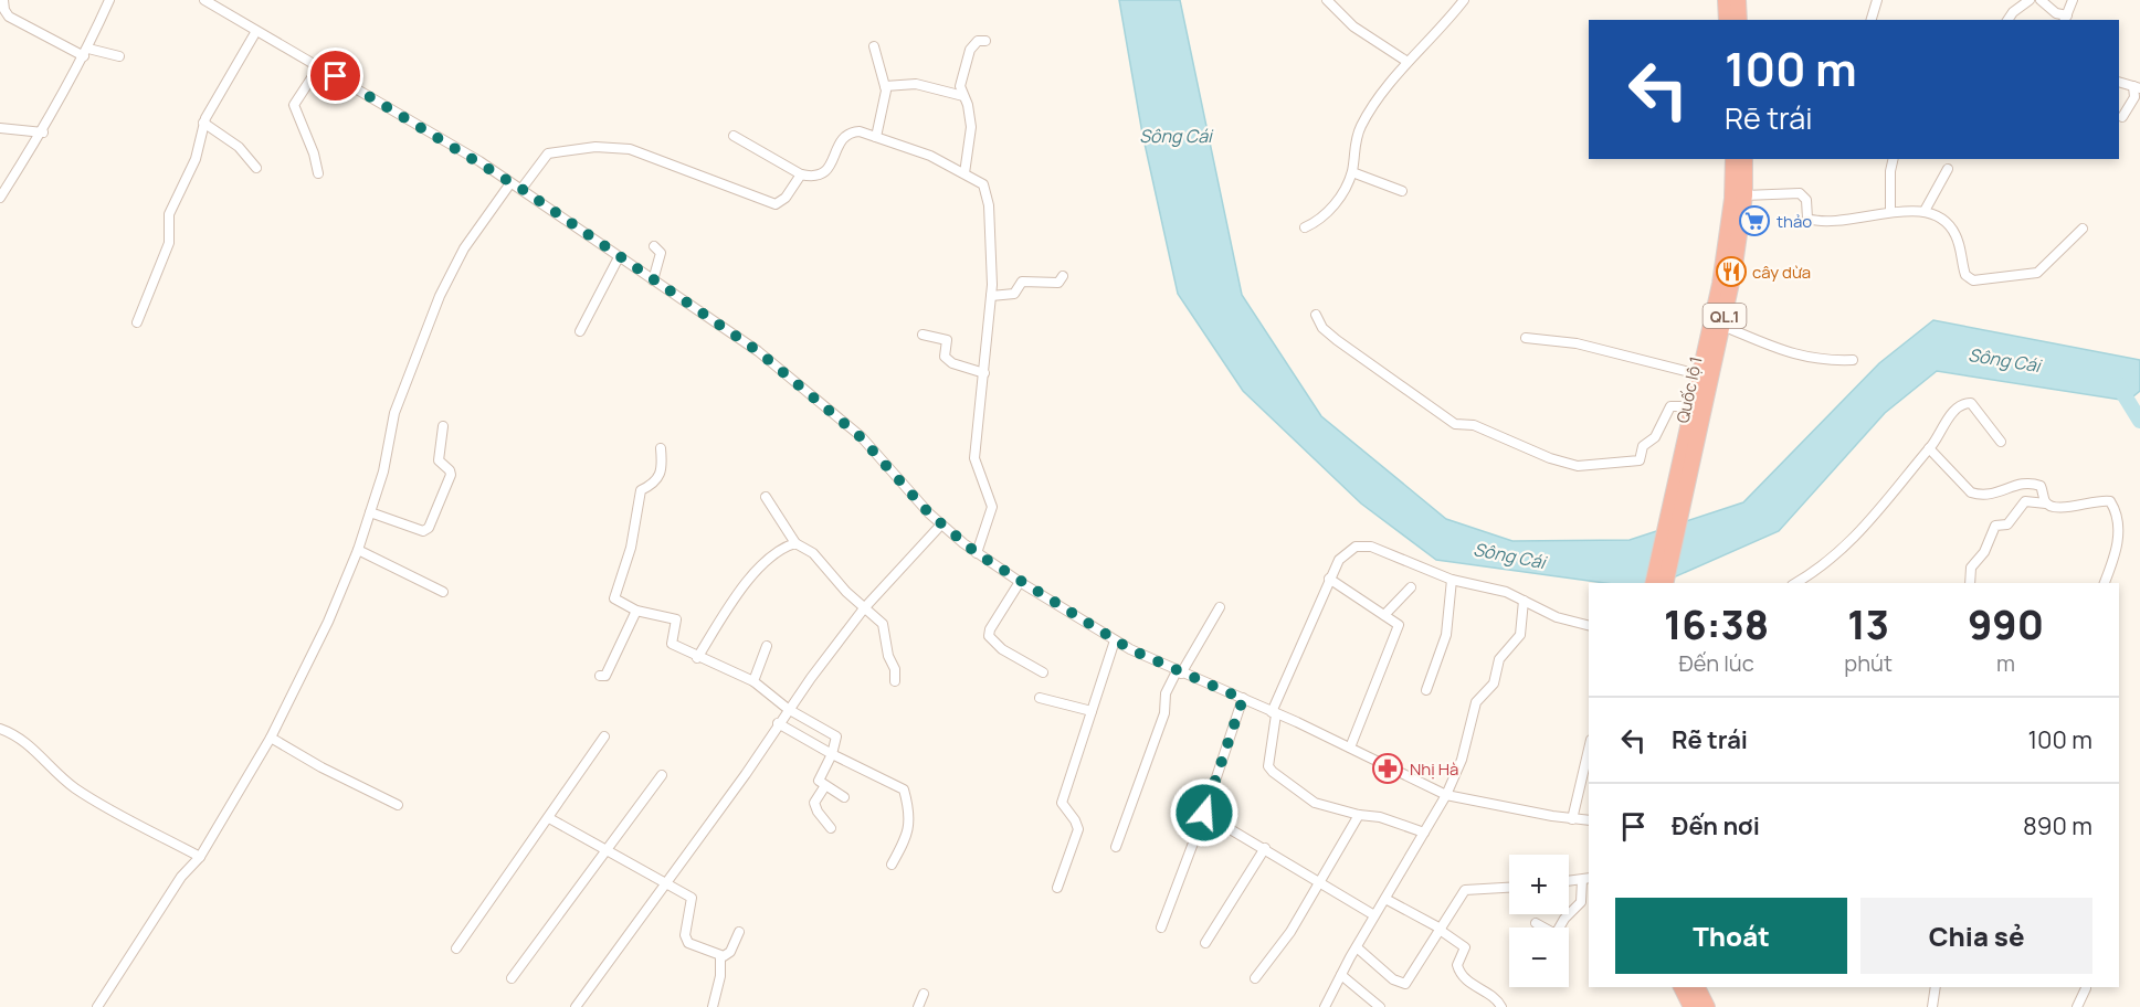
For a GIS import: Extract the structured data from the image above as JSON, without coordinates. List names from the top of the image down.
{
  "streets": {
    "highway": ["QL.1", "Quốc lộ 1"]
  },
  "crossings": [
    ["QL.1", "Quốc lộ 1"]
  ],
  "water": ["Sông Cái"],
  "places": {
    "supermarket": ["thảo"],
    "restaurant": ["cây dừa"],
    "pharmacy": ["Nhị Hà"]
  },
  "page": {
    "turn": ["100 m", "Rẽ trái"],
    "eta": [
      "16:38",
      "Đến lúc",
      "13",
      "phút",
      "990",
      "m"
    ],
    "list": [
      {
        "name": "Rẽ trái",
        "value": "100 m"
      },
      {
        "name": "Đến nơi",
        "value": "890 m"
      }
    ],
    "map_buttons": ["+", "−"],
    "buttons": ["Thoát", "Chia sẻ"]
  }
}
